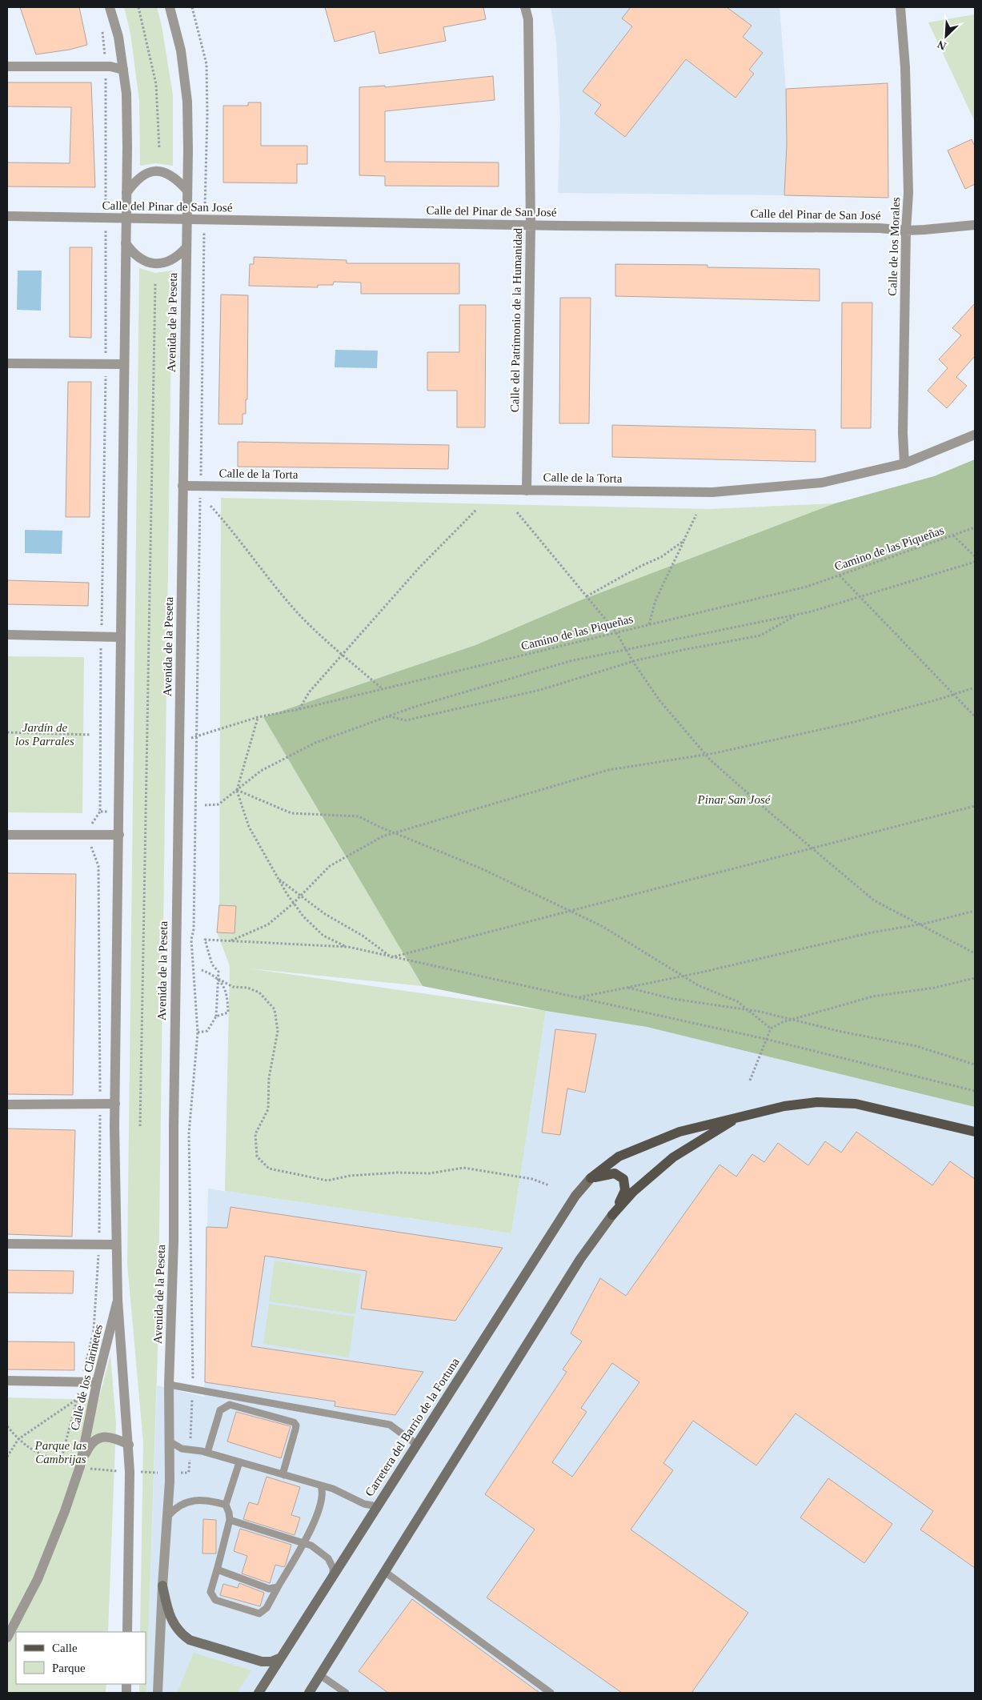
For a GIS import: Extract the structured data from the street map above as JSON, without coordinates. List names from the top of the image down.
{
  "streets": {
    "main road": ["Carretera del Barrio de la Fortuna"],
    "street": [
      "Calle del Pinar de San José",
      "Calle de los Morales",
      "Calle del Patrimonio de la Humanidad",
      "Avenida de la Peseta",
      "Calle de la Torta",
      "Calle de los Clarinetes"
    ],
    "path": ["Camino de las Piqueñas"]
  },
  "crossings": [
    ["Calle del Pinar de San José", "Calle de los Morales"],
    ["Calle del Pinar de San José", "Calle del Patrimonio de la Humanidad"],
    ["Calle del Pinar de San José", "Avenida de la Peseta"],
    ["Calle de los Morales", "Calle de la Torta"],
    ["Calle del Patrimonio de la Humanidad", "Calle de la Torta"],
    ["Avenida de la Peseta", "Calle de la Torta"],
    ["Avenida de la Peseta", "Camino de las Piqueñas"]
  ],
  "parks": ["Jardín de los Parrales", "Pinar San José", "Parque las Cambrijas"],
  "legend": ["Calle", "Parque"],
  "north": "bottom left"
}
